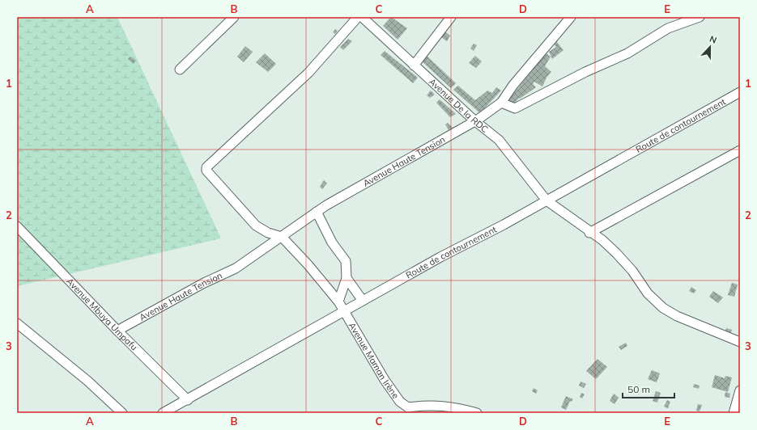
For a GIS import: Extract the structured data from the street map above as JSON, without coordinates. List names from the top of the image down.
{
  "streets": {
    "street": [
      "Avenue De la RDC",
      "Route de contournement",
      "Avenue Haute Tension",
      "Avenue Mbuya Umpafu",
      "Avenue Maman Irène"
    ]
  },
  "crossings": [
    ["Avenue De la RDC", "Route de contournement"],
    ["Avenue De la RDC", "Avenue Haute Tension"],
    ["Route de contournement", "Avenue Mbuya Umpafu"],
    ["Route de contournement", "Avenue Maman Irène"],
    ["Avenue Haute Tension", "Avenue Mbuya Umpafu"],
    ["Avenue Haute Tension", "Avenue Maman Irène"]
  ],
  "scale_bar": "50 m",
  "north": "top",
  "grid": {
    "columns": [
      "A",
      "B",
      "C",
      "D",
      "E"
    ],
    "rows": ["1", "2", "3"]
  }
}
